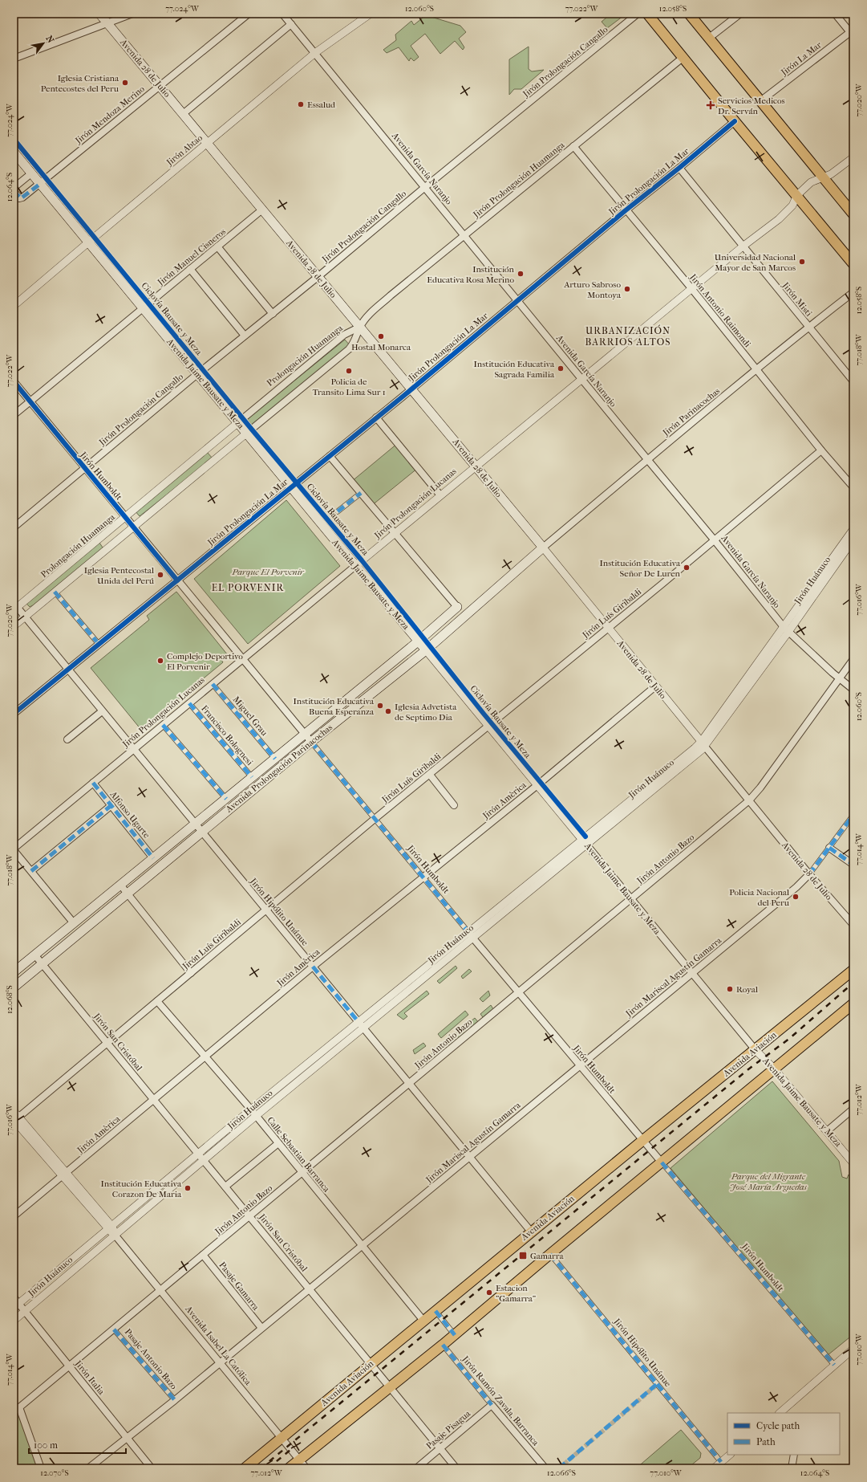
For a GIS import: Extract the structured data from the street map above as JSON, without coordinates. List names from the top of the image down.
{
  "streets": {
    "main road": [
      "Avenida 28 de Julio",
      "Avenida Jaime Bausate y Meza",
      "Avenida Prolongación Parinacochas",
      "Avenida Aviación"
    ],
    "street": [
      "Jirón La Mar",
      "Jirón Prolongación Cangallo",
      "Jirón Mendoza Merino",
      "Jirón Abtao",
      "Avenida García Naranjo",
      "Jirón Prolongación Huamanga",
      "Jirón Prolongación La Mar",
      "Jirón Manuel Cisneros",
      "Jirón Misti",
      "Jirón Antonio Raimondi",
      "Prolongación Huamanga",
      "Jirón Parinacochas",
      "Jirón Humboldt",
      "Jirón Prolongación Lucanas",
      "Jirón Huánuco",
      "Jirón Luís Giribaldi",
      "Miguel Grau",
      "Francisco Bolognesi",
      "Jirón Amèrica",
      "Alfonso Ugarte",
      "Jirón Antonio Bazo",
      "Jirón Hipólito Unánue",
      "Jirón Mariscal Agustín Gamarra",
      "Jirón San Cristóbal",
      "Calle Sebastian Barranca",
      "Pasaje Gamarra",
      "Avenida Isabel La Católica",
      "Pasaje Antonio Bazo",
      "Jirón Italia",
      "Jirón Ramón Zavala, Barranca",
      "Pasaje Pisagua"
    ],
    "cycle path": ["Ciclovía Bausate y Meza"]
  },
  "crossings": [
    ["Jirón Prolongación Cangallo", "Avenida 28 de Julio"],
    ["Jirón Prolongación Cangallo", "Avenida García Naranjo"],
    ["Jirón Prolongación Cangallo", "Avenida Jaime Bausate y Meza"],
    ["Jirón Prolongación Cangallo", "Jirón Humboldt"],
    ["Avenida 28 de Julio", "Jirón Mendoza Merino"],
    ["Avenida 28 de Julio", "Jirón Abtao"],
    ["Avenida 28 de Julio", "Jirón Prolongación Huamanga"],
    ["Avenida 28 de Julio", "Jirón Prolongación La Mar"],
    ["Avenida 28 de Julio", "Jirón Manuel Cisneros"],
    ["Avenida 28 de Julio", "Prolongación Huamanga"],
    ["Avenida 28 de Julio", "Jirón Parinacochas"],
    ["Avenida 28 de Julio", "Jirón Prolongación Lucanas"],
    ["Avenida 28 de Julio", "Jirón Huánuco"],
    ["Avenida 28 de Julio", "Jirón Luís Giribaldi"],
    ["Avenida 28 de Julio", "Avenida Prolongación Parinacochas"],
    ["Avenida 28 de Julio", "Jirón Amèrica"],
    ["Avenida 28 de Julio", "Jirón Antonio Bazo"],
    ["Avenida 28 de Julio", "Jirón Mariscal Agustín Gamarra"],
    ["Jirón Mendoza Merino", "Avenida Jaime Bausate y Meza"],
    ["Jirón Abtao", "Avenida García Naranjo"],
    ["Jirón Abtao", "Avenida Jaime Bausate y Meza"],
    ["Avenida García Naranjo", "Jirón Prolongación Huamanga"],
    ["Avenida García Naranjo", "Jirón Prolongación La Mar"],
    ["Avenida García Naranjo", "Jirón Parinacochas"],
    ["Avenida García Naranjo", "Jirón Prolongación Lucanas"],
    ["Avenida García Naranjo", "Jirón Huánuco"],
    ["Avenida García Naranjo", "Jirón Luís Giribaldi"],
    ["Avenida García Naranjo", "Jirón Antonio Bazo"],
    ["Jirón Prolongación Huamanga", "Jirón Antonio Raimondi"],
    ["Jirón Prolongación Huamanga", "Prolongación Huamanga"],
    ["Jirón Prolongación La Mar", "Jirón Misti"],
    ["Jirón Prolongación La Mar", "Jirón Antonio Raimondi"],
    ["Jirón Prolongación La Mar", "Avenida Jaime Bausate y Meza"],
    ["Jirón Prolongación La Mar", "Jirón Humboldt"],
    ["Jirón Prolongación La Mar", "Jirón Hipólito Unánue"],
    ["Jirón Manuel Cisneros", "Avenida Jaime Bausate y Meza"],
    ["Jirón Manuel Cisneros", "Jirón Humboldt"],
    ["Jirón Misti", "Jirón Parinacochas"],
    ["Jirón Misti", "Jirón Prolongación Lucanas"],
    ["Jirón Antonio Raimondi", "Jirón Parinacochas"],
    ["Jirón Antonio Raimondi", "Jirón Prolongación Lucanas"],
    ["Jirón Antonio Raimondi", "Jirón Luís Giribaldi"],
    ["Prolongación Huamanga", "Avenida Jaime Bausate y Meza"],
    ["Prolongación Huamanga", "Jirón Humboldt"],
    ["Prolongación Huamanga", "Jirón Hipólito Unánue"],
    ["Avenida Jaime Bausate y Meza", "Jirón Prolongación Lucanas"],
    ["Avenida Jaime Bausate y Meza", "Jirón Huánuco"],
    ["Avenida Jaime Bausate y Meza", "Jirón Luís Giribaldi"],
    ["Avenida Jaime Bausate y Meza", "Avenida Prolongación Parinacochas"],
    ["Avenida Jaime Bausate y Meza", "Jirón Amèrica"],
    ["Avenida Jaime Bausate y Meza", "Jirón Antonio Bazo"],
    ["Avenida Jaime Bausate y Meza", "Jirón Mariscal Agustín Gamarra"],
    ["Avenida Jaime Bausate y Meza", "Avenida Aviación"],
    ["Jirón Parinacochas", "Avenida Prolongación Parinacochas"],
    ["Jirón Humboldt", "Jirón Prolongación Lucanas"],
    ["Jirón Humboldt", "Jirón Huánuco"],
    ["Jirón Humboldt", "Jirón Luís Giribaldi"],
    ["Jirón Humboldt", "Avenida Prolongación Parinacochas"],
    ["Jirón Humboldt", "Jirón Amèrica"],
    ["Jirón Humboldt", "Jirón Antonio Bazo"],
    ["Jirón Humboldt", "Jirón Mariscal Agustín Gamarra"],
    ["Jirón Humboldt", "Avenida Aviación"],
    ["Jirón Prolongación Lucanas", "Miguel Grau"],
    ["Jirón Prolongación Lucanas", "Francisco Bolognesi"],
    ["Jirón Prolongación Lucanas", "Alfonso Ugarte"],
    ["Jirón Prolongación Lucanas", "Jirón Hipólito Unánue"],
    ["Jirón Huánuco", "Jirón Hipólito Unánue"],
    ["Jirón Huánuco", "Jirón San Cristóbal"],
    ["Jirón Huánuco", "Calle Sebastian Barranca"],
    ["Jirón Huánuco", "Avenida Isabel La Católica"],
    ["Jirón Huánuco", "Jirón Italia"],
    ["Jirón Luís Giribaldi", "Jirón Hipólito Unánue"],
    ["Jirón Luís Giribaldi", "Jirón San Cristóbal"],
    ["Jirón Luís Giribaldi", "Calle Sebastian Barranca"],
    ["Jirón Luís Giribaldi", "Avenida Isabel La Católica"],
    ["Miguel Grau", "Avenida Prolongación Parinacochas"],
    ["Francisco Bolognesi", "Avenida Prolongación Parinacochas"],
    ["Avenida Prolongación Parinacochas", "Alfonso Ugarte"],
    ["Avenida Prolongación Parinacochas", "Jirón Hipólito Unánue"],
    ["Avenida Prolongación Parinacochas", "Jirón San Cristóbal"],
    ["Jirón Amèrica", "Jirón Hipólito Unánue"],
    ["Jirón Amèrica", "Jirón San Cristóbal"],
    ["Jirón Amèrica", "Calle Sebastian Barranca"],
    ["Jirón Amèrica", "Avenida Isabel La Católica"],
    ["Jirón Antonio Bazo", "Jirón Hipólito Unánue"],
    ["Jirón Antonio Bazo", "Jirón San Cristóbal"],
    ["Jirón Antonio Bazo", "Calle Sebastian Barranca"],
    ["Jirón Antonio Bazo", "Pasaje Gamarra"],
    ["Jirón Antonio Bazo", "Avenida Isabel La Católica"],
    ["Jirón Antonio Bazo", "Pasaje Antonio Bazo"],
    ["Jirón Antonio Bazo", "Jirón Italia"],
    ["Jirón Hipólito Unánue", "Jirón Mariscal Agustín Gamarra"],
    ["Jirón Hipólito Unánue", "Avenida Aviación"],
    ["Jirón Mariscal Agustín Gamarra", "Jirón San Cristóbal"],
    ["Jirón Mariscal Agustín Gamarra", "Calle Sebastian Barranca"],
    ["Jirón Mariscal Agustín Gamarra", "Pasaje Gamarra"],
    ["Jirón Mariscal Agustín Gamarra", "Avenida Isabel La Católica"],
    ["Jirón Mariscal Agustín Gamarra", "Pasaje Antonio Bazo"],
    ["Jirón Mariscal Agustín Gamarra", "Jirón Italia"],
    ["Jirón San Cristóbal", "Avenida Aviación"],
    ["Jirón San Cristóbal", "Pasaje Pisagua"],
    ["Avenida Aviación", "Calle Sebastian Barranca"],
    ["Avenida Aviación", "Avenida Isabel La Católica"],
    ["Jirón Ramón Zavala, Barranca", "Pasaje Pisagua"]
  ],
  "districts": ["URBANIZACIÓN BARRIOS ALTOS", "EL PORVENIR"],
  "parks": ["Parque El Porvenir", "Parque del Migrante José María Arguedas"],
  "places": {
    "other": [
      "Iglesia Cristiana Pentecostes del Peru",
      "Essalud",
      "Universidad Nacional Mayor de San Marcos",
      "Institución Educativa Rosa Merino",
      "Arturo Sabroso Montoya",
      "Hostal Monarca",
      "Institución Educativa Sagrada Familia",
      "Policia de Transito Lima Sur 1",
      "Institución Educativa Señor De Luren",
      "Iglesia Pentecostal Unida del Perú",
      "Complejo Deportivo El Porvenir",
      "Institución Educativa Buena Esperanza",
      "Iglesia Advetista de Septimo Dia",
      "Policia Nacional del Peru",
      "Royal",
      "Institución Educativa Corazon De Maria",
      "Estacion \"Gamarra\""
    ],
    "health": ["Servicios Medicos Dr. Serván"],
    "transit": ["Gamarra"]
  },
  "legend": ["Cycle path", "Path"],
  "scale_bar": "100 m",
  "north": "top right",
  "coordinates": [
    "77.024°W",
    "12.060°S",
    "77.022°W",
    "12.058°S",
    "77.020°W",
    "12.064°S",
    "77.018°W",
    "77.016°W",
    "77.014°W",
    "12.068°S",
    "77.012°W",
    "77.010°W",
    "12.070°S",
    "12.066°S"
  ]
}
